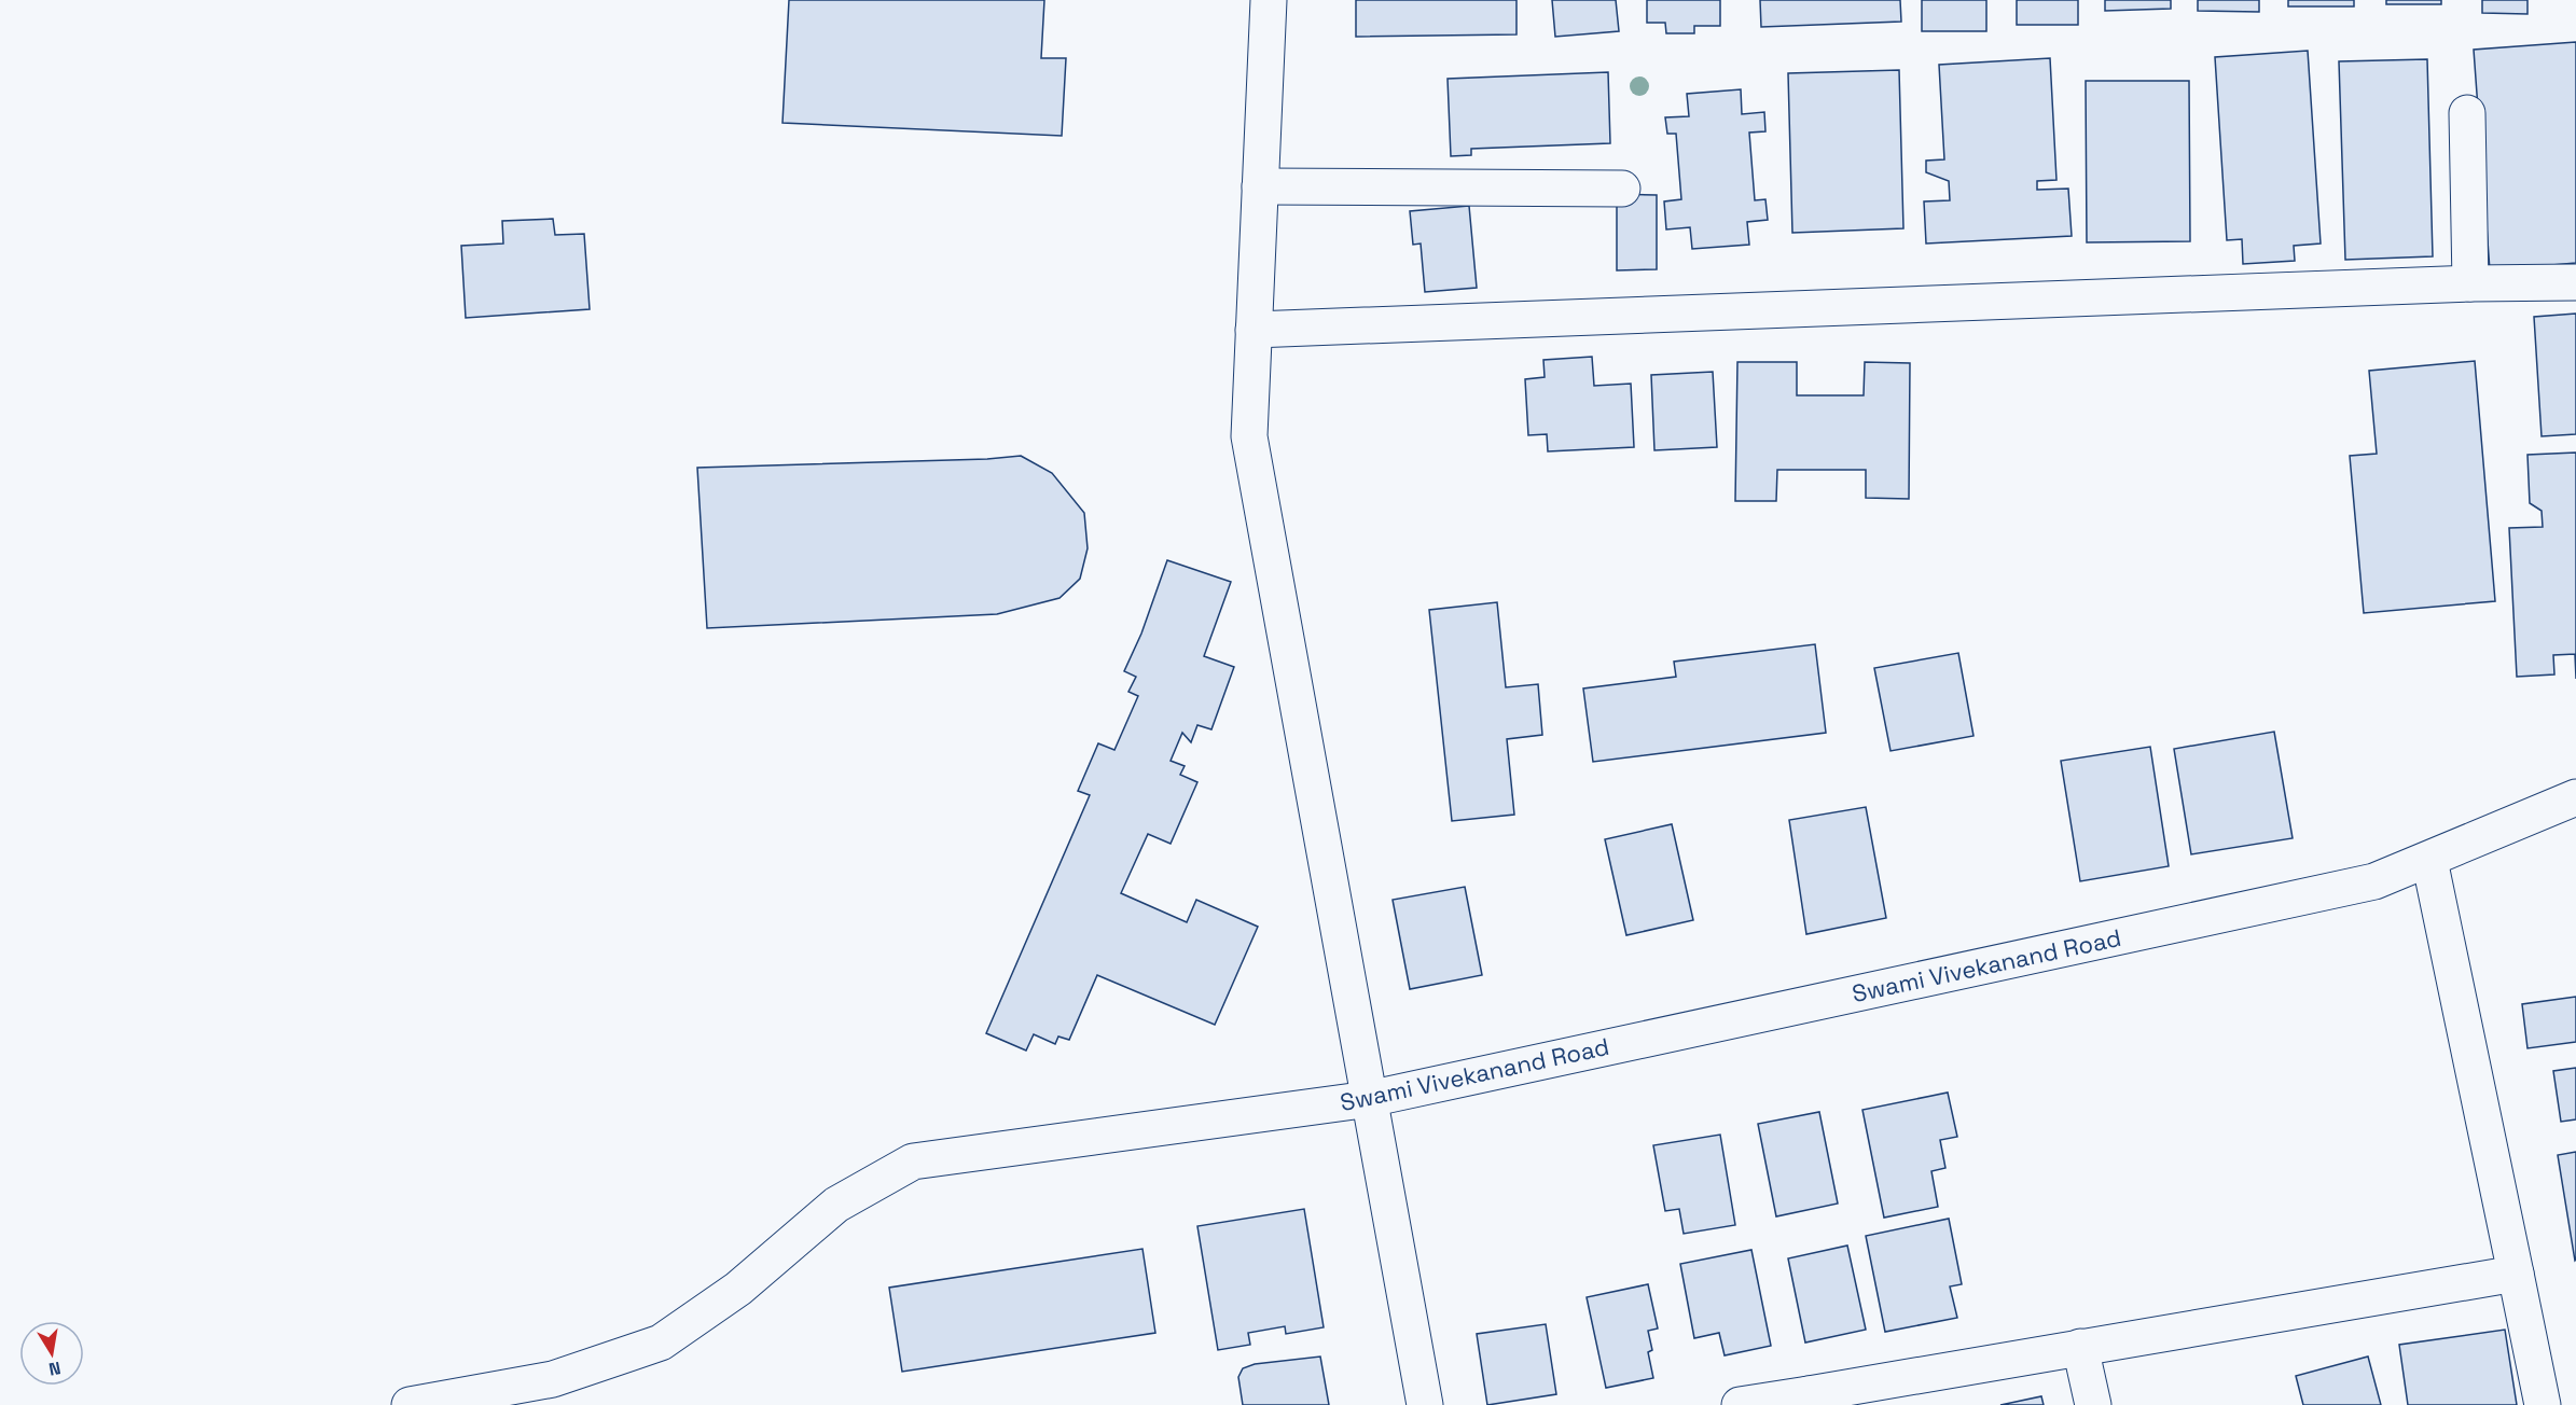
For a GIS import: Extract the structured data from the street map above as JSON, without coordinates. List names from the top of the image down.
{
  "streets": {
    "street": ["Swami Vivekanand Road"]
  },
  "north": "bottom"
}
